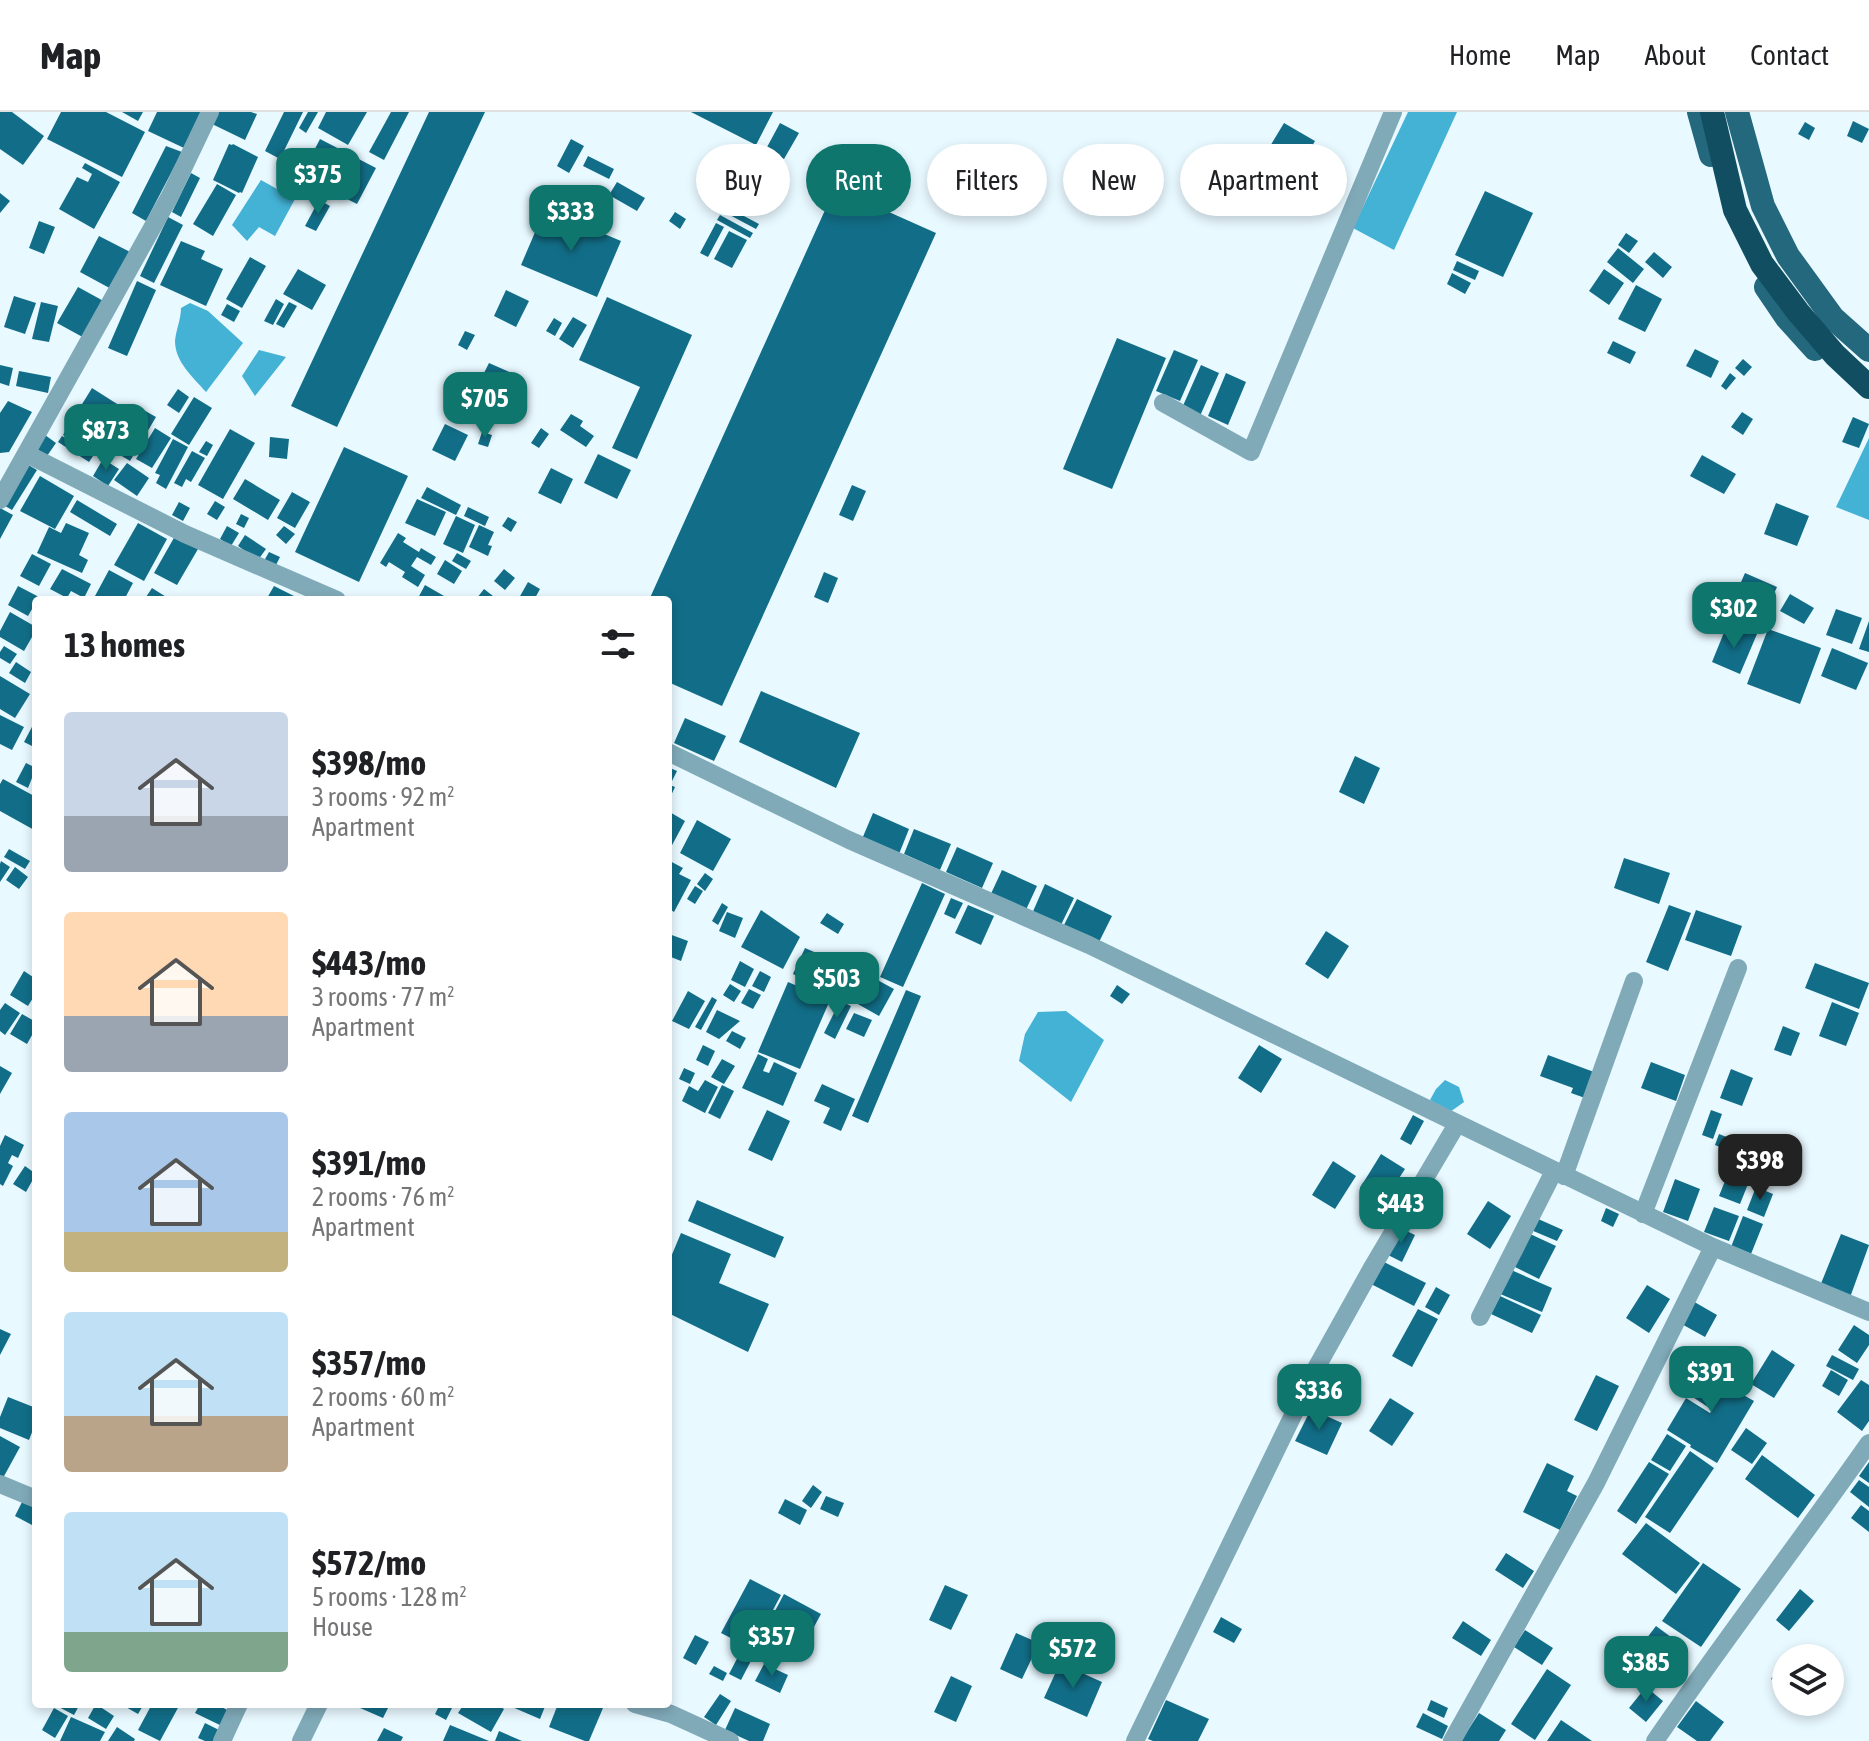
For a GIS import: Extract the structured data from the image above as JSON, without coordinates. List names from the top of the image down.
{
  "page": {
    "header": "Map",
    "nav": [
      "Home",
      "Map",
      "About",
      "Contact"
    ],
    "chip": [
      "Buy",
      "Rent",
      "Filters",
      "New",
      "Apartment"
    ],
    "price": [
      "$375",
      "$333",
      "$705",
      "$873",
      "$302",
      "$503",
      "$398",
      "$443",
      "$391",
      "$336",
      "$357",
      "$572",
      "$385"
    ],
    "heading": "13 homes",
    "list": [
      {
        "name": "$398/mo",
        "note": "3 rooms · 92 m² · Apartment"
      },
      {
        "name": "$443/mo",
        "note": "3 rooms · 77 m² · Apartment"
      },
      {
        "name": "$391/mo",
        "note": "2 rooms · 76 m² · Apartment"
      },
      {
        "name": "$357/mo",
        "note": "2 rooms · 60 m² · Apartment"
      },
      {
        "name": "$572/mo",
        "note": "5 rooms · 128 m² · House"
      }
    ]
  }
}
